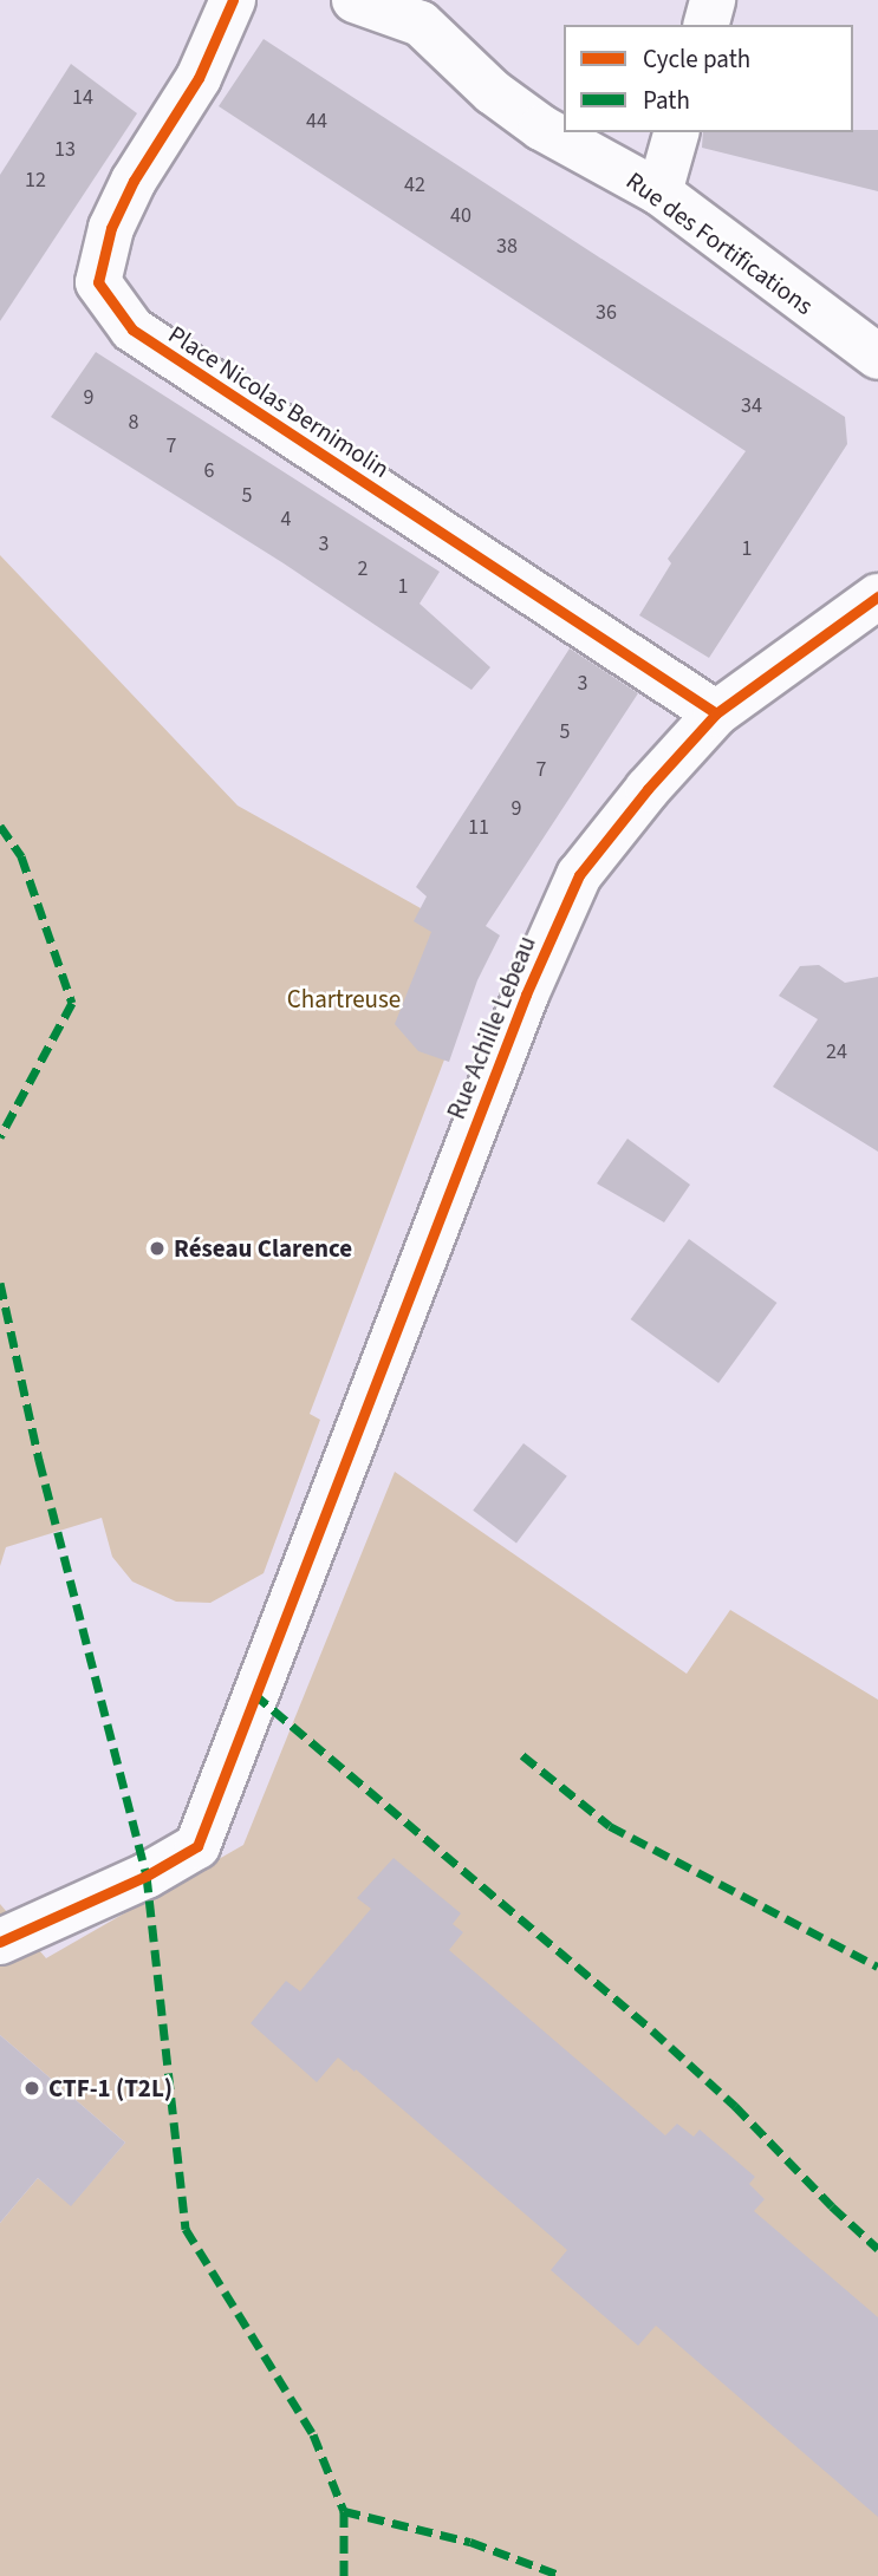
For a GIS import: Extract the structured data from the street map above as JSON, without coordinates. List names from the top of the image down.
{
  "streets": {
    "street": ["Rue des Fortifications", "Place Nicolas Bernimolin", "Rue Achille Lebeau"]
  },
  "crossings": [
    ["Place Nicolas Bernimolin", "Rue Achille Lebeau"]
  ],
  "parks": ["Chartreuse"],
  "places": ["Réseau Clarence", "CTF-1 (T2L)"],
  "house_numbers": [
    "14",
    "44",
    "13",
    "12",
    "42",
    "40",
    "38",
    "36",
    "9",
    "34",
    "8",
    "7",
    "6",
    "5",
    "4",
    "3",
    "1",
    "2",
    "1",
    "3",
    "5",
    "7",
    "9",
    "11",
    "24"
  ],
  "legend": ["Cycle path", "Path"]
}
